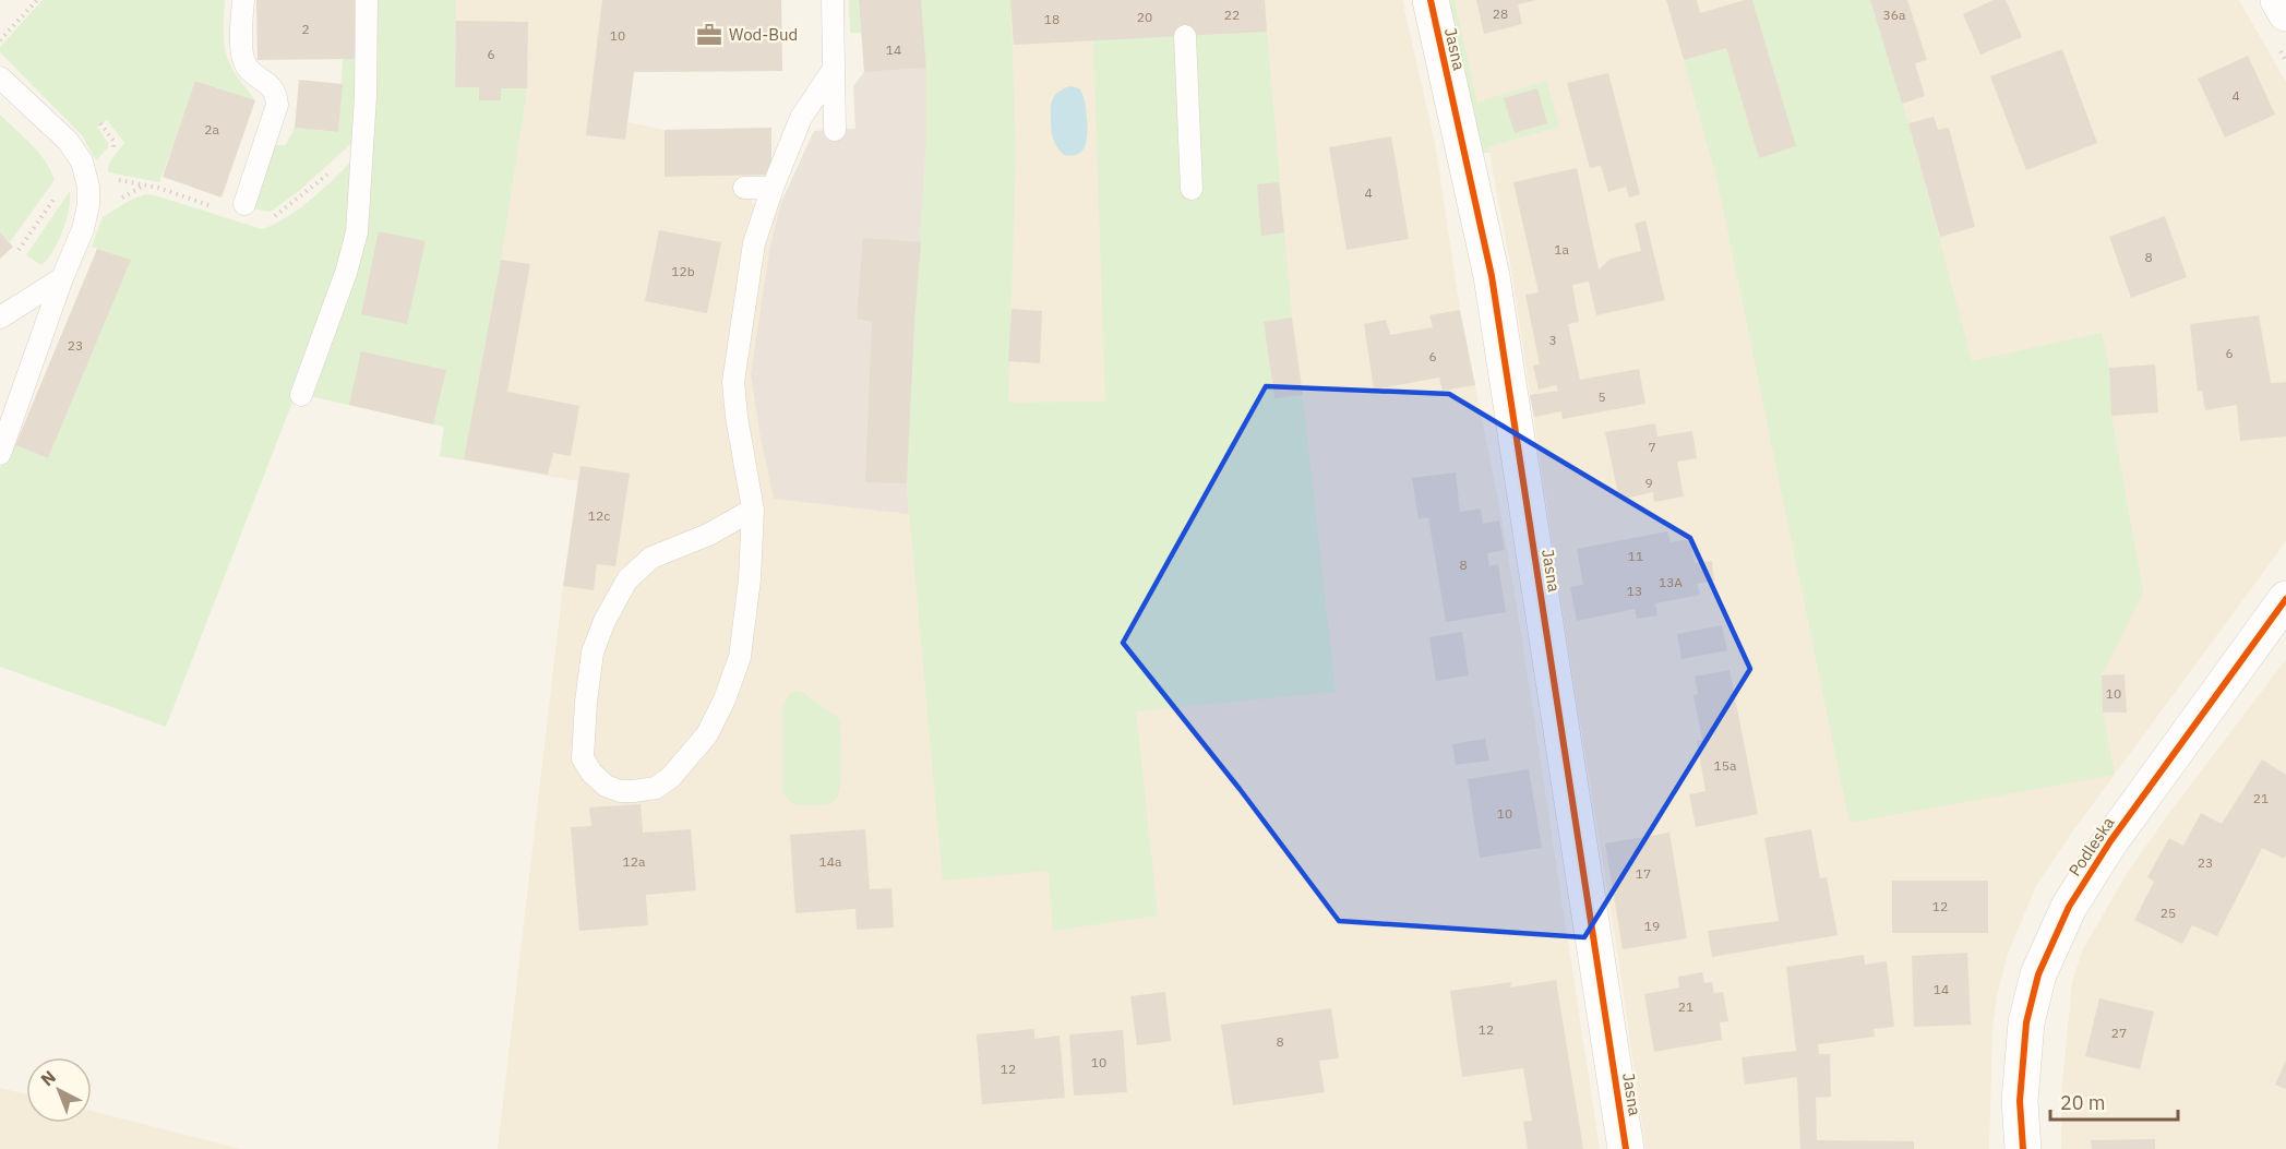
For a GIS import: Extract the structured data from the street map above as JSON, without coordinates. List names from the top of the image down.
{
  "streets": {
    "street": ["Jasna", "Podleska"]
  },
  "places": {
    "office": ["Wod-Bud"]
  },
  "house_numbers": [
    "28",
    "22",
    "36a",
    "20",
    "18",
    "2",
    "10",
    "14",
    "6",
    "4",
    "2a",
    "4",
    "1a",
    "8",
    "12b",
    "3",
    "23",
    "6",
    "6",
    "5",
    "7",
    "9",
    "12c",
    "11",
    "8",
    "13A",
    "13",
    "10",
    "15a",
    "21",
    "10",
    "12a",
    "14a",
    "23",
    "17",
    "12",
    "25",
    "19",
    "14",
    "21",
    "12",
    "27",
    "8",
    "10",
    "12"
  ],
  "scale_bar": "20 m",
  "north": "top left"
}
